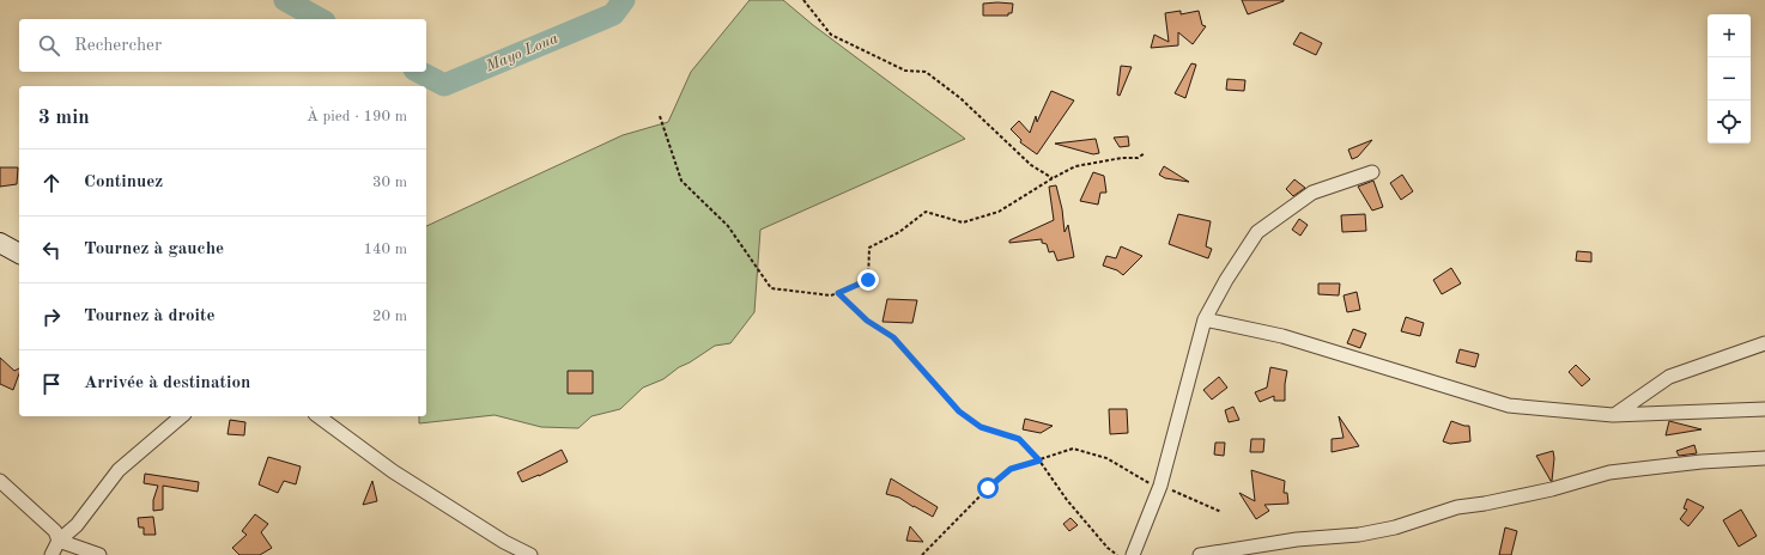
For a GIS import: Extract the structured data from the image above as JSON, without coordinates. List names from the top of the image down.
{
  "water": ["Mayo Loua"],
  "page": {
    "map_buttons": ["+", "−"],
    "search": "Rechercher",
    "heading": ["3 min", "À pied · 190 m"],
    "list": [
      ["Continuez", "30 m"],
      ["Tournez à gauche", "140 m"],
      ["Tournez à droite", "20 m"],
      "Arrivée à destination"
    ]
  }
}
